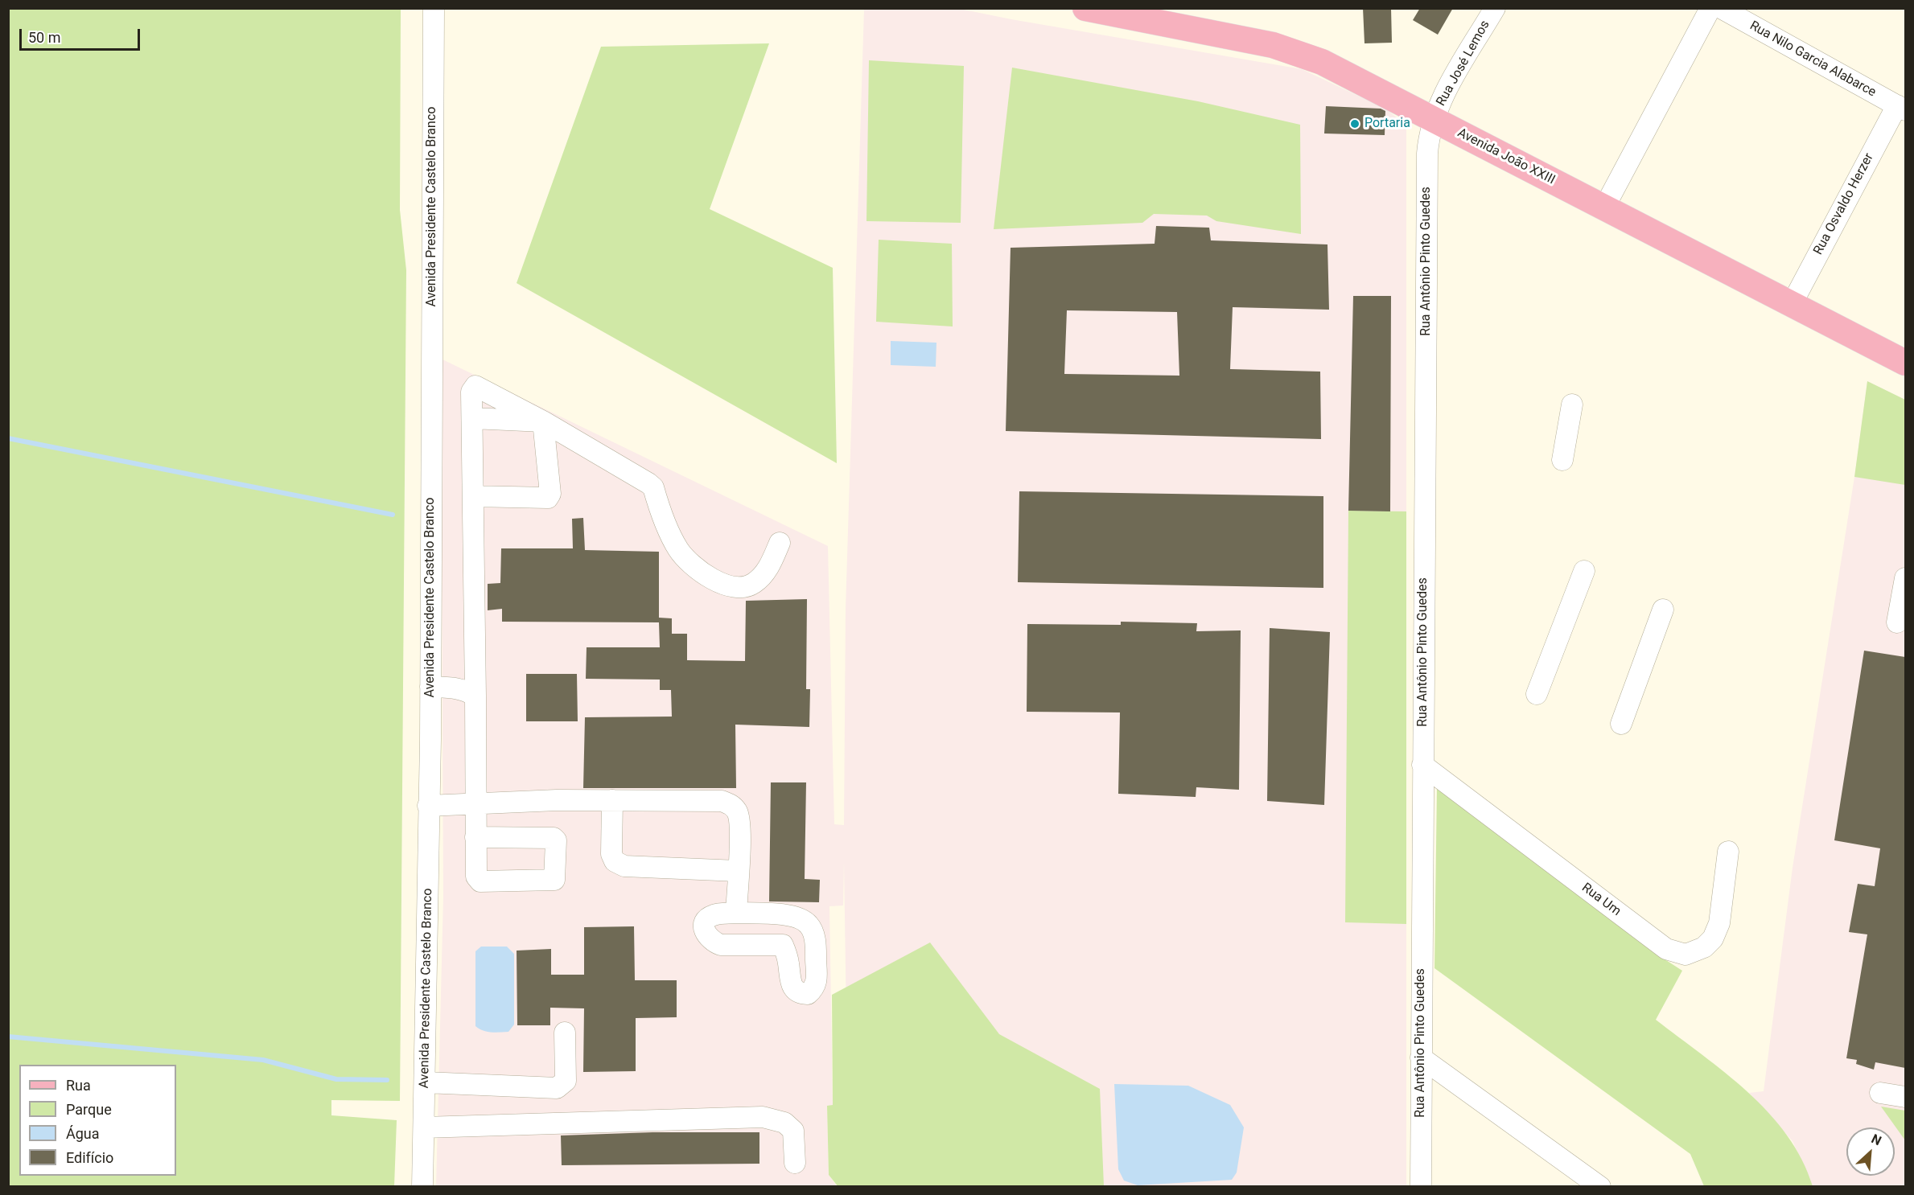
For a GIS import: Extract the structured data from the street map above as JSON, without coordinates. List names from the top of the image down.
{
  "streets": {
    "main road": ["Avenida João XXIII"],
    "street": [
      "Rua Nilo Garcia Alabarce",
      "Rua José Lemos",
      "Rua Osvaldo Herzer",
      "Avenida Presidente Castelo Branco",
      "Rua Antônio Pinto Guedes",
      "Rua Um"
    ]
  },
  "crossings": [
    ["Rua Nilo Garcia Alabarce", "Rua Osvaldo Herzer"],
    ["Rua José Lemos", "Avenida João XXIII"],
    ["Rua José Lemos", "Rua Antônio Pinto Guedes"],
    ["Avenida João XXIII", "Rua Osvaldo Herzer"],
    ["Avenida João XXIII", "Rua Antônio Pinto Guedes"],
    ["Rua Antônio Pinto Guedes", "Rua Um"]
  ],
  "places": ["Portaria"],
  "legend": [
    "Rua",
    "Parque",
    "Água",
    "Edifício"
  ],
  "scale_bar": "50 m",
  "north": "top right"
}
